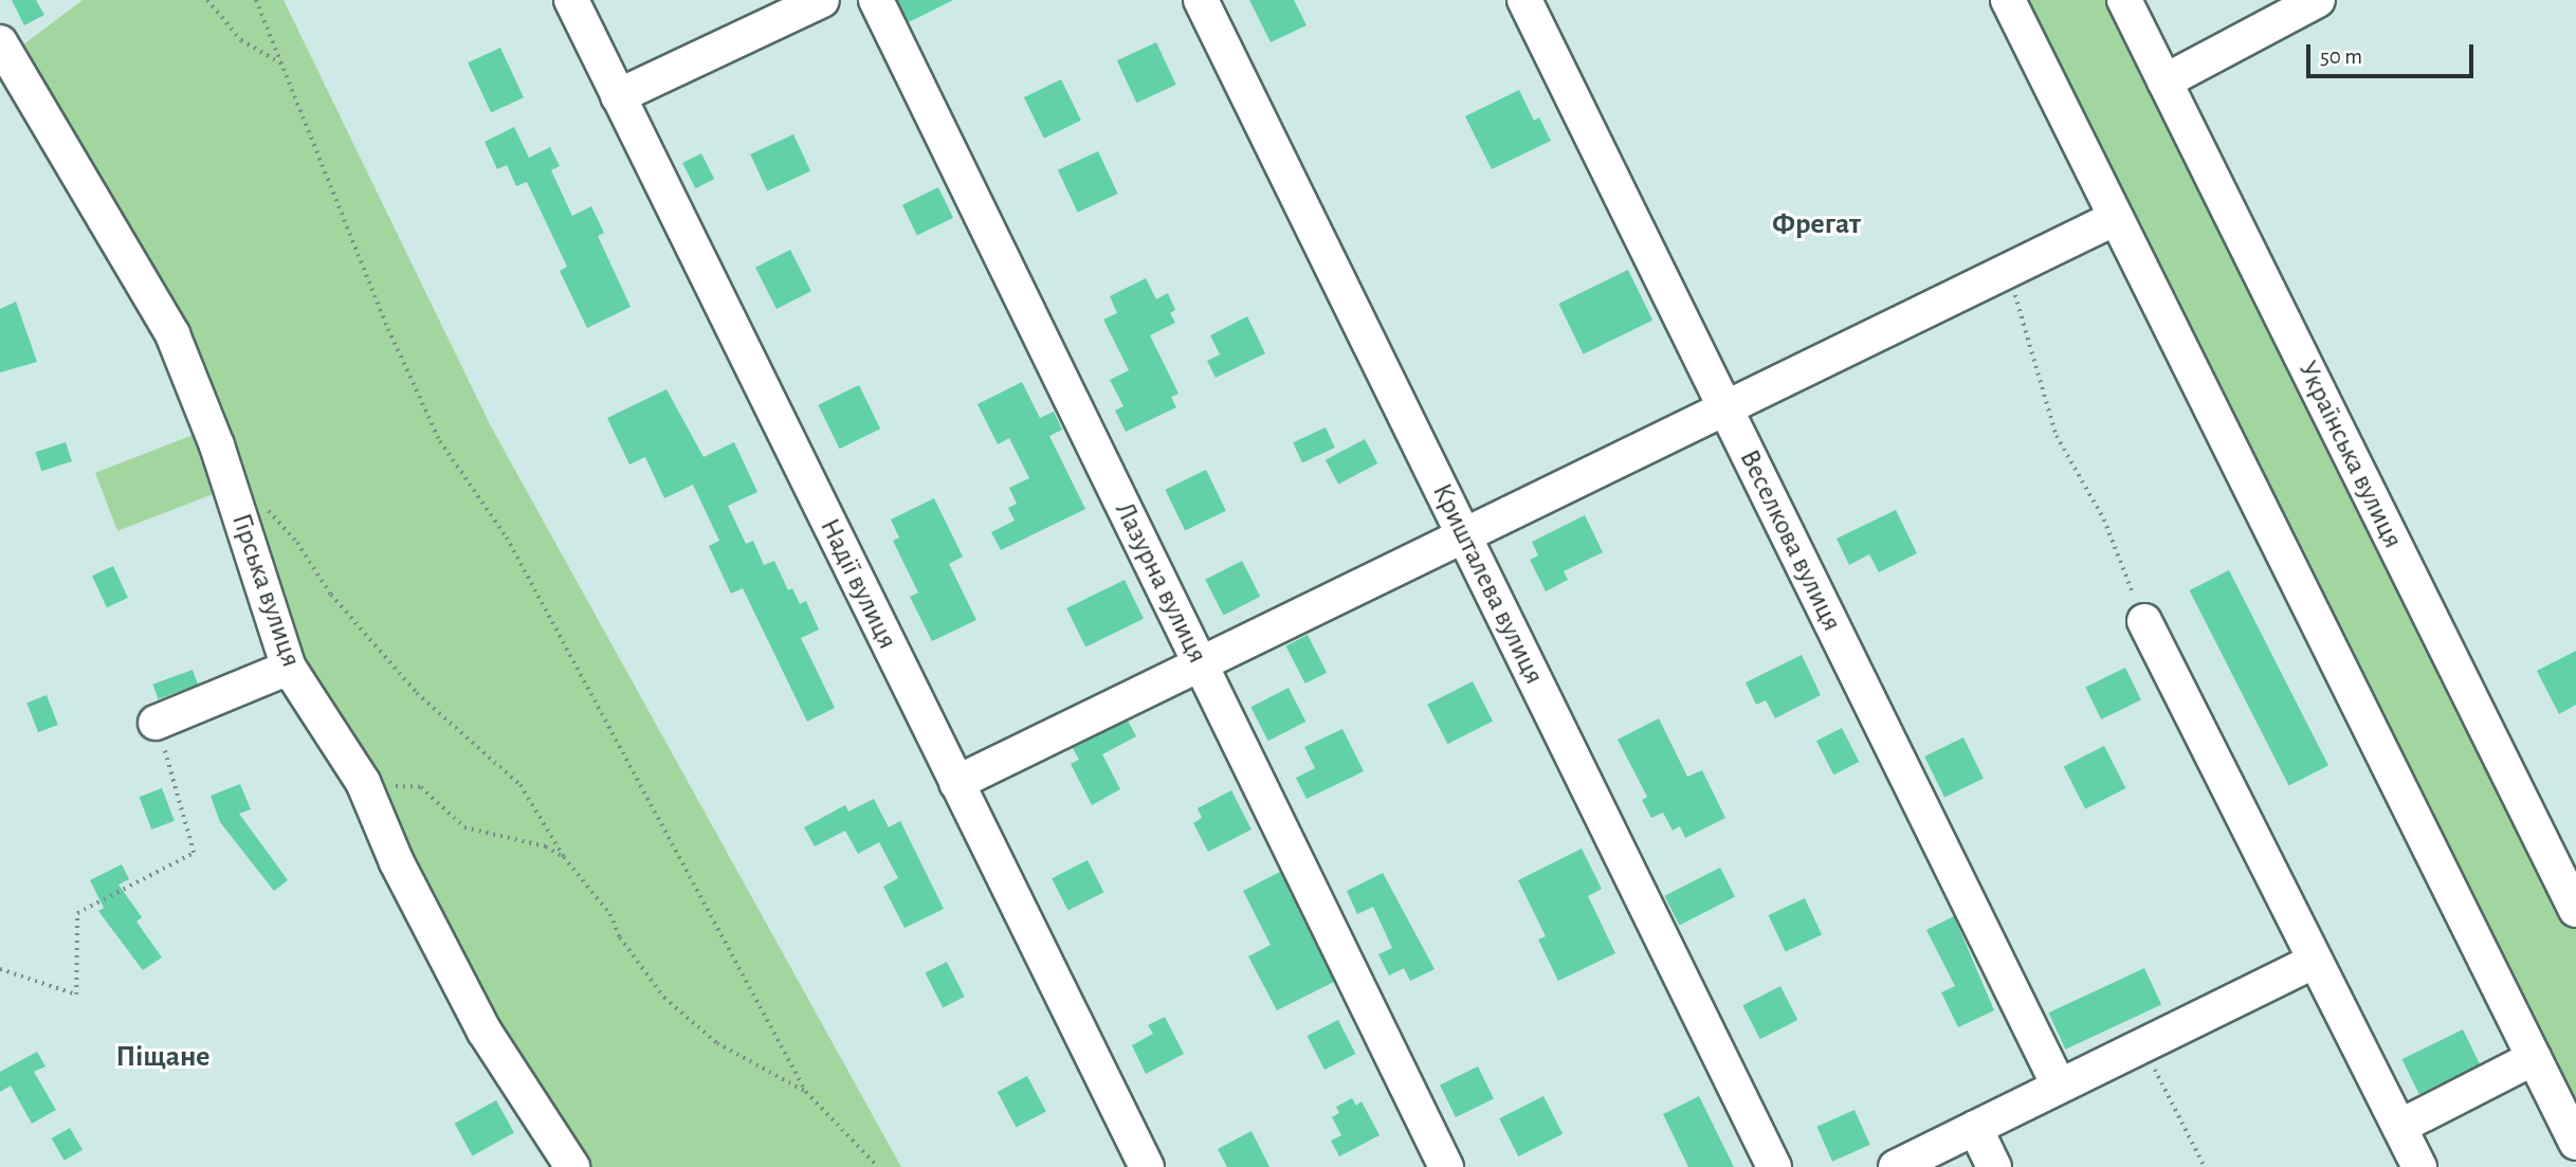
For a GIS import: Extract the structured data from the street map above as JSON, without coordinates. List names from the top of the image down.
{
  "streets": {
    "street": [
      "Українська вулиця",
      "Веселкова вулиця",
      "Лазурна вулиця",
      "Надії вулиця",
      "Кришталева вулиця",
      "Гірська вулиця"
    ]
  },
  "districts": ["Фрегат", "Піщане"],
  "scale_bar": "50 m"
}
